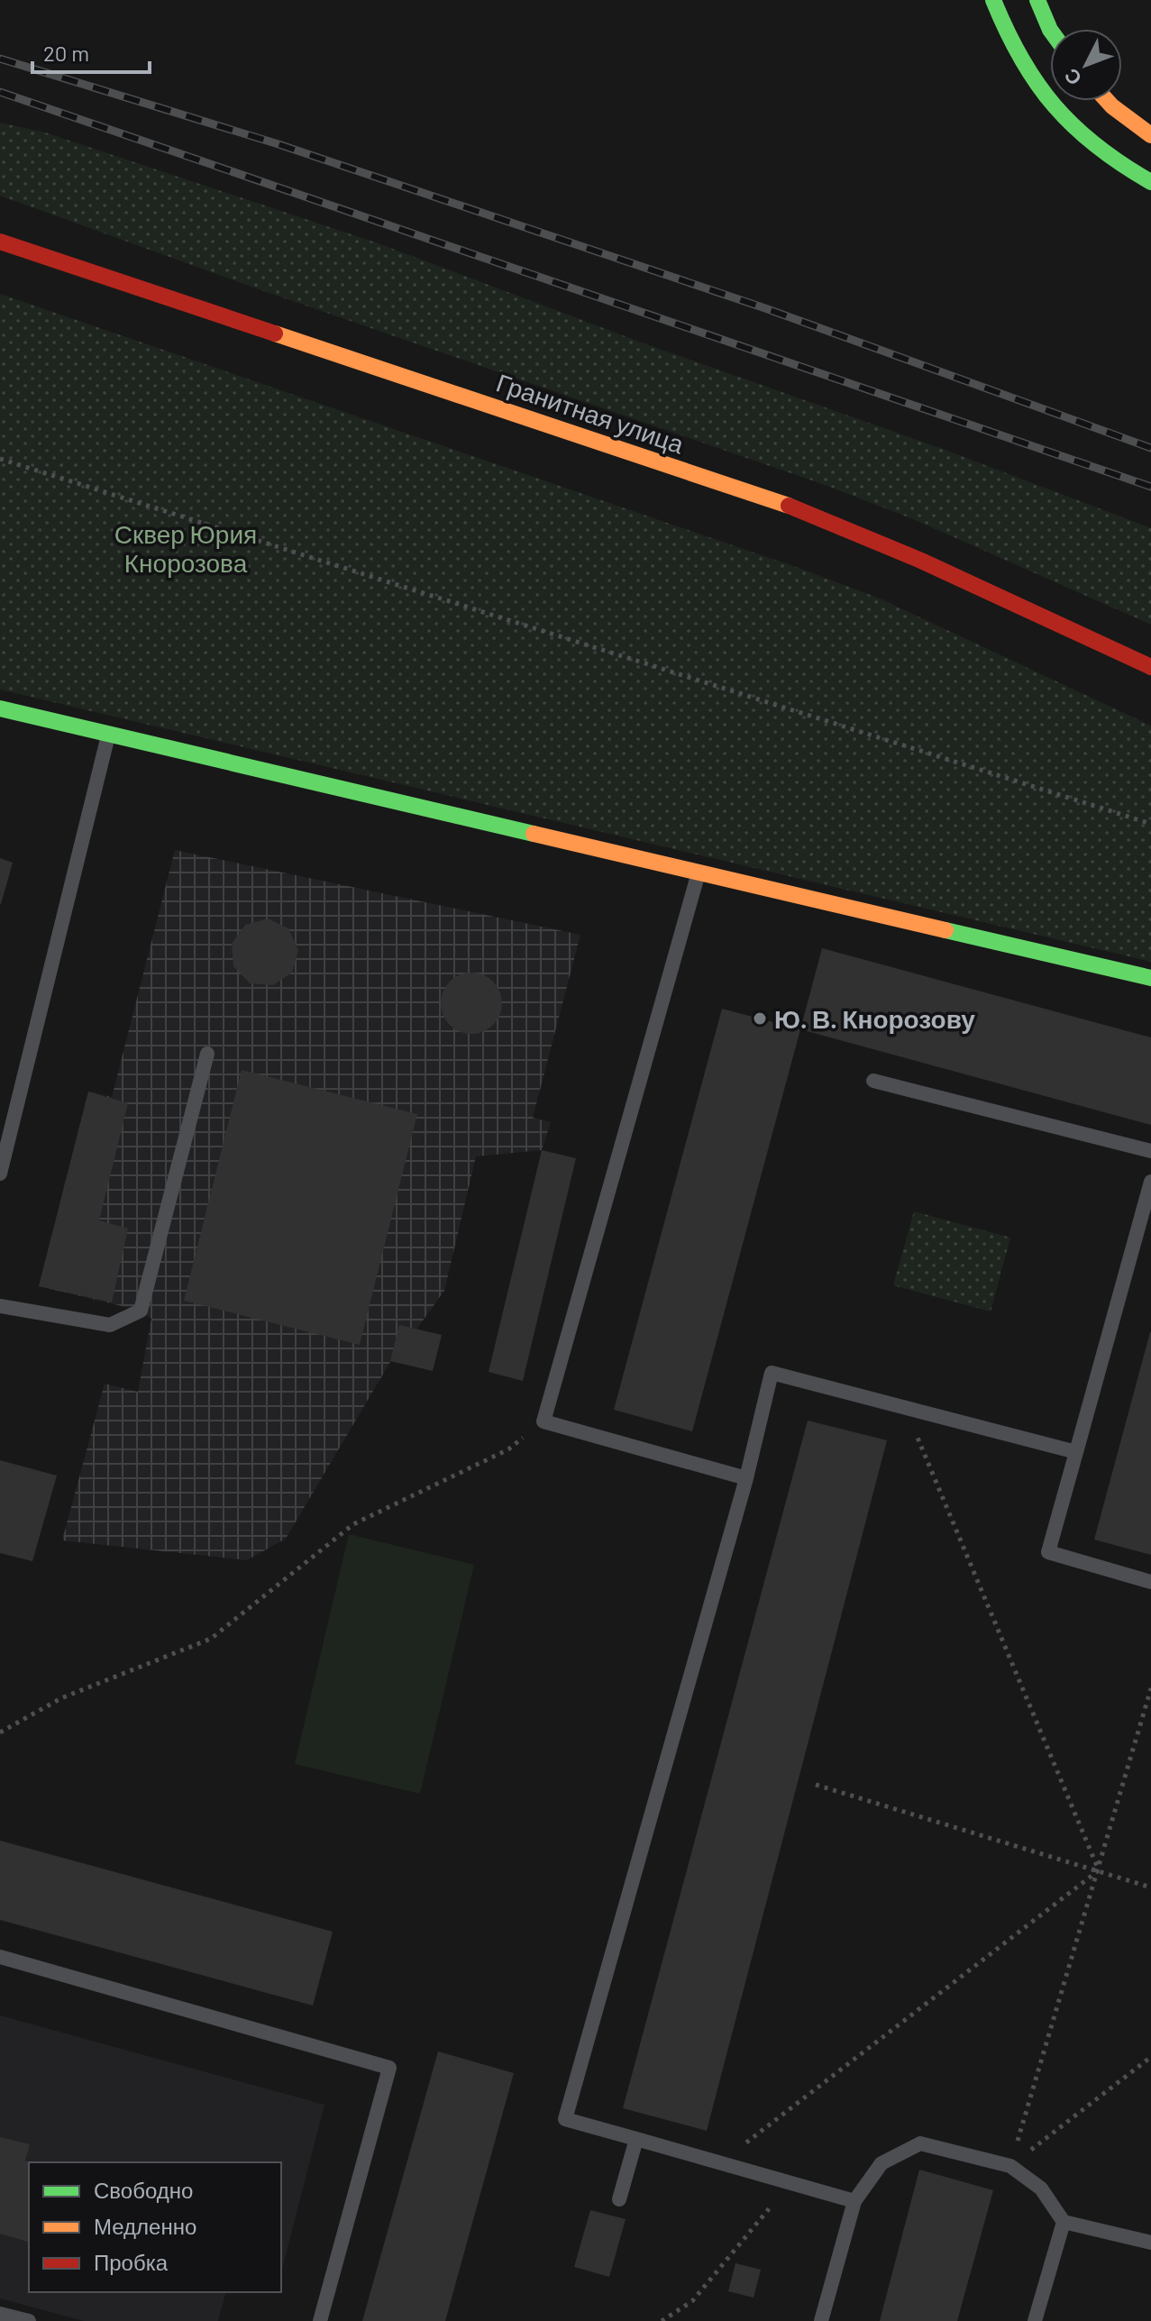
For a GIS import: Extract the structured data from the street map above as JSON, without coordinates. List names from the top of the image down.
{
  "streets": {
    "street": ["Гранитная улица"]
  },
  "parks": ["Сквер Юрия Кнорозова"],
  "places": ["Ю. В. Кнорозову"],
  "legend": ["Свободно", "Медленно", "Пробка"],
  "scale_bar": "20 m",
  "north": "bottom left"
}
